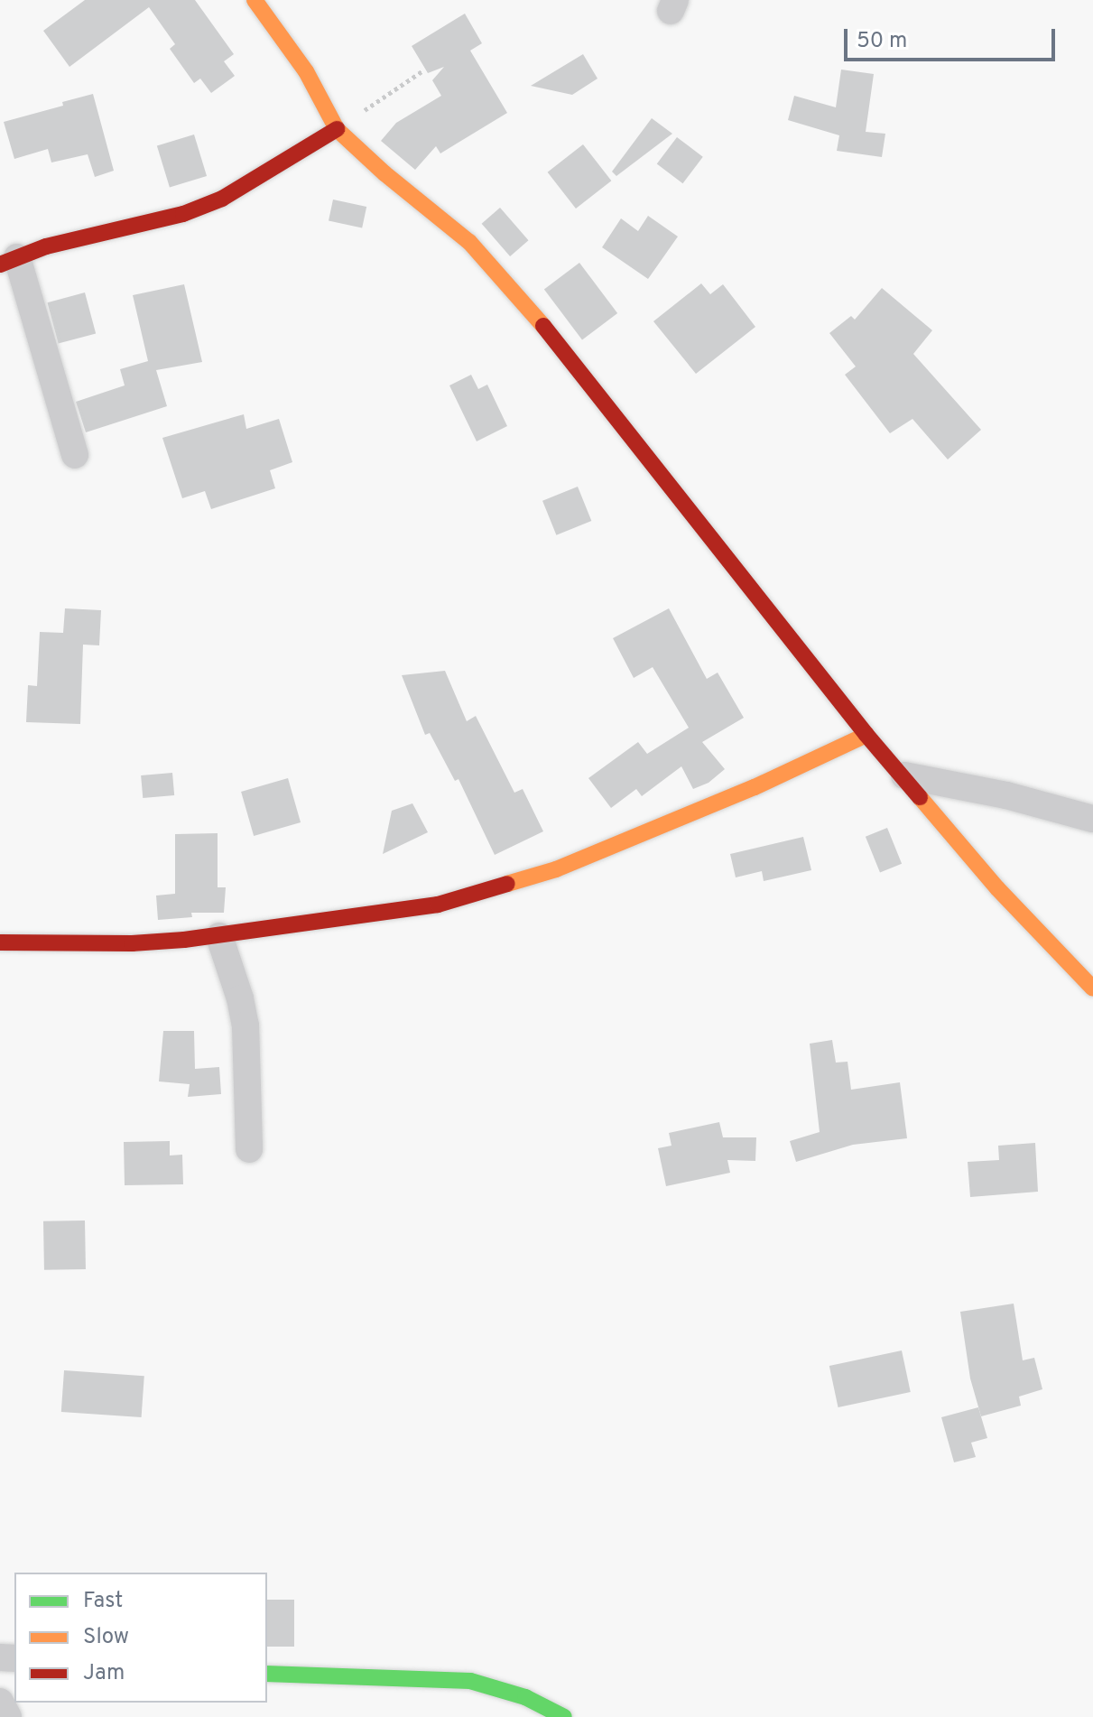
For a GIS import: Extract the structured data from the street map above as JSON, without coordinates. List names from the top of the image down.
{
  "legend": ["Fast", "Slow", "Jam"],
  "scale_bar": "50 m"
}
